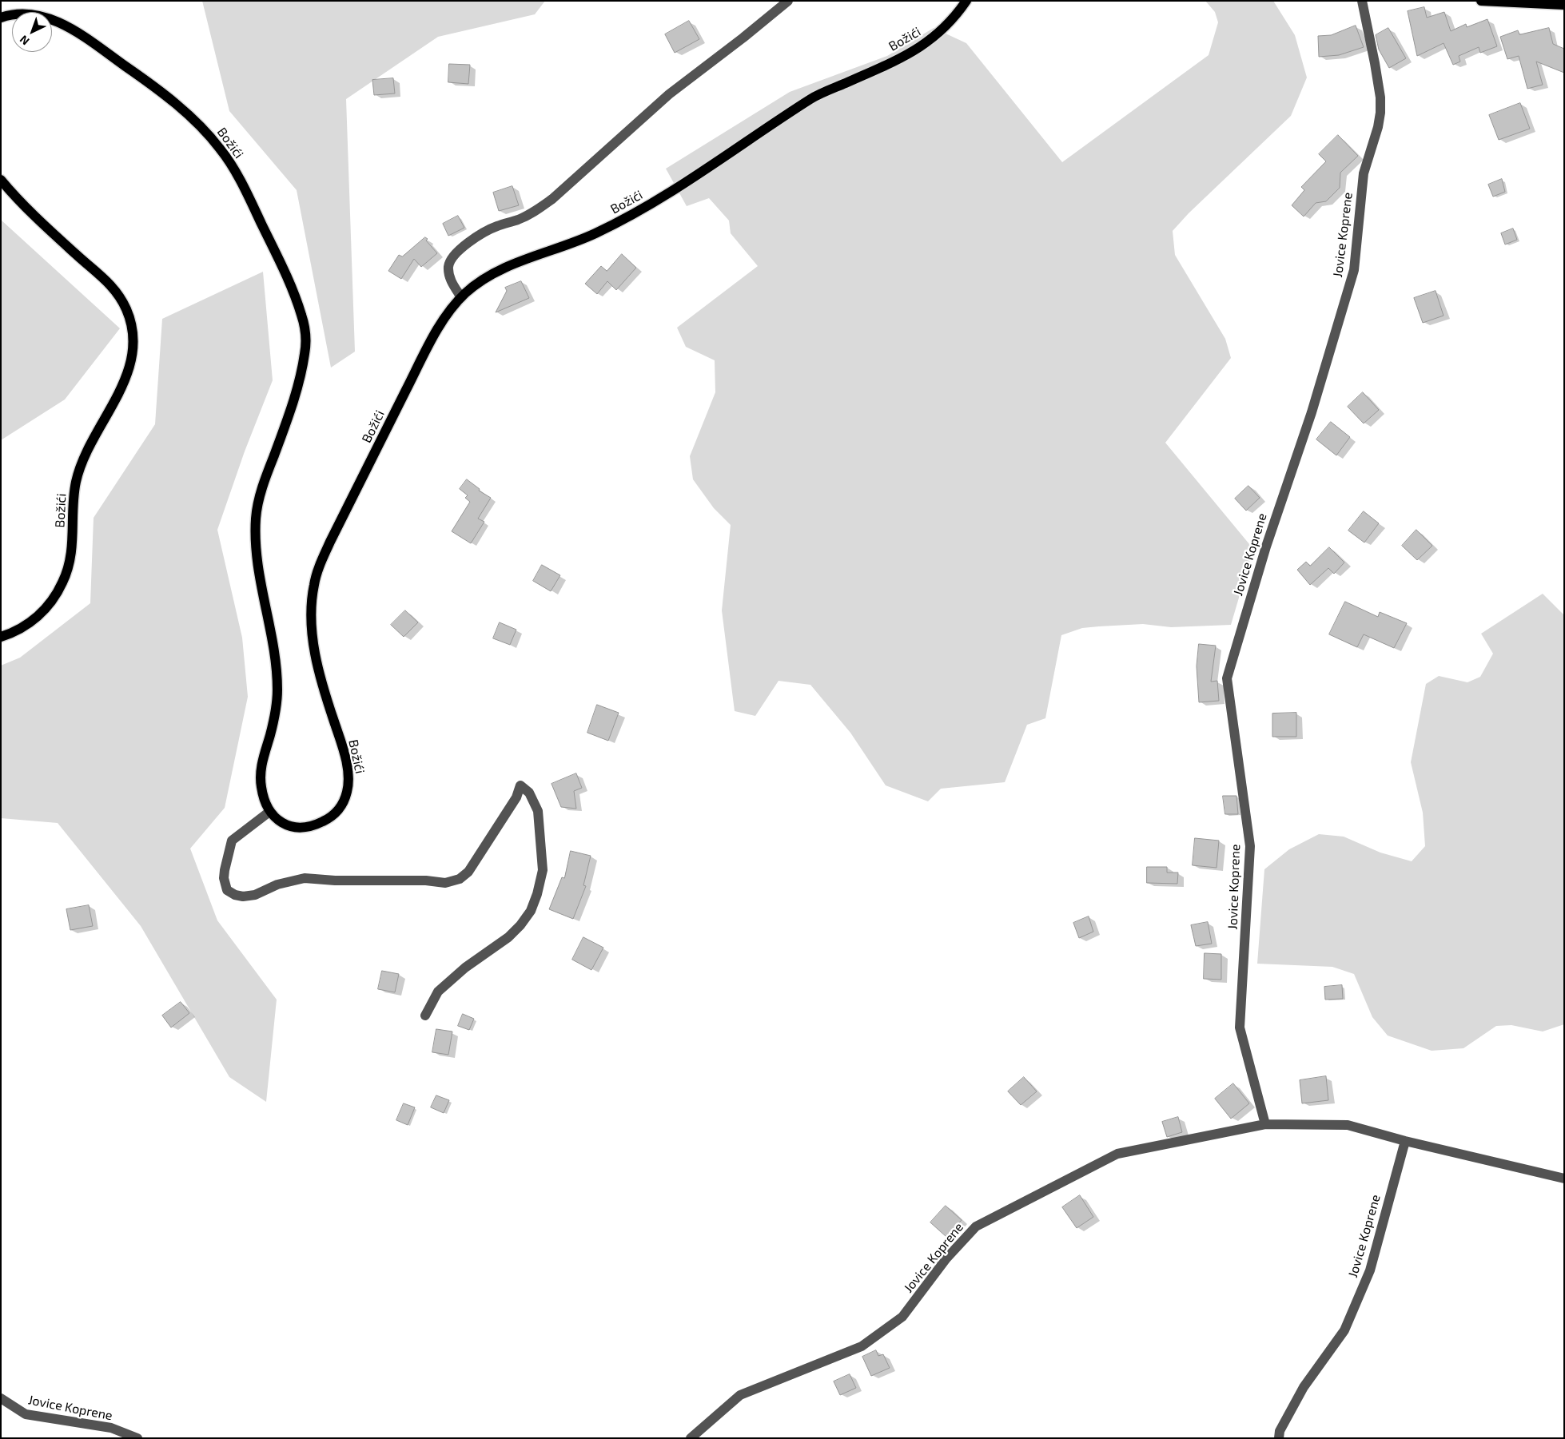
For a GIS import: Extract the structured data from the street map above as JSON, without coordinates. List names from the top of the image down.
{
  "streets": {
    "main road": ["Božići"],
    "street": ["Jovice Koprene"]
  },
  "north": "bottom left"
}
